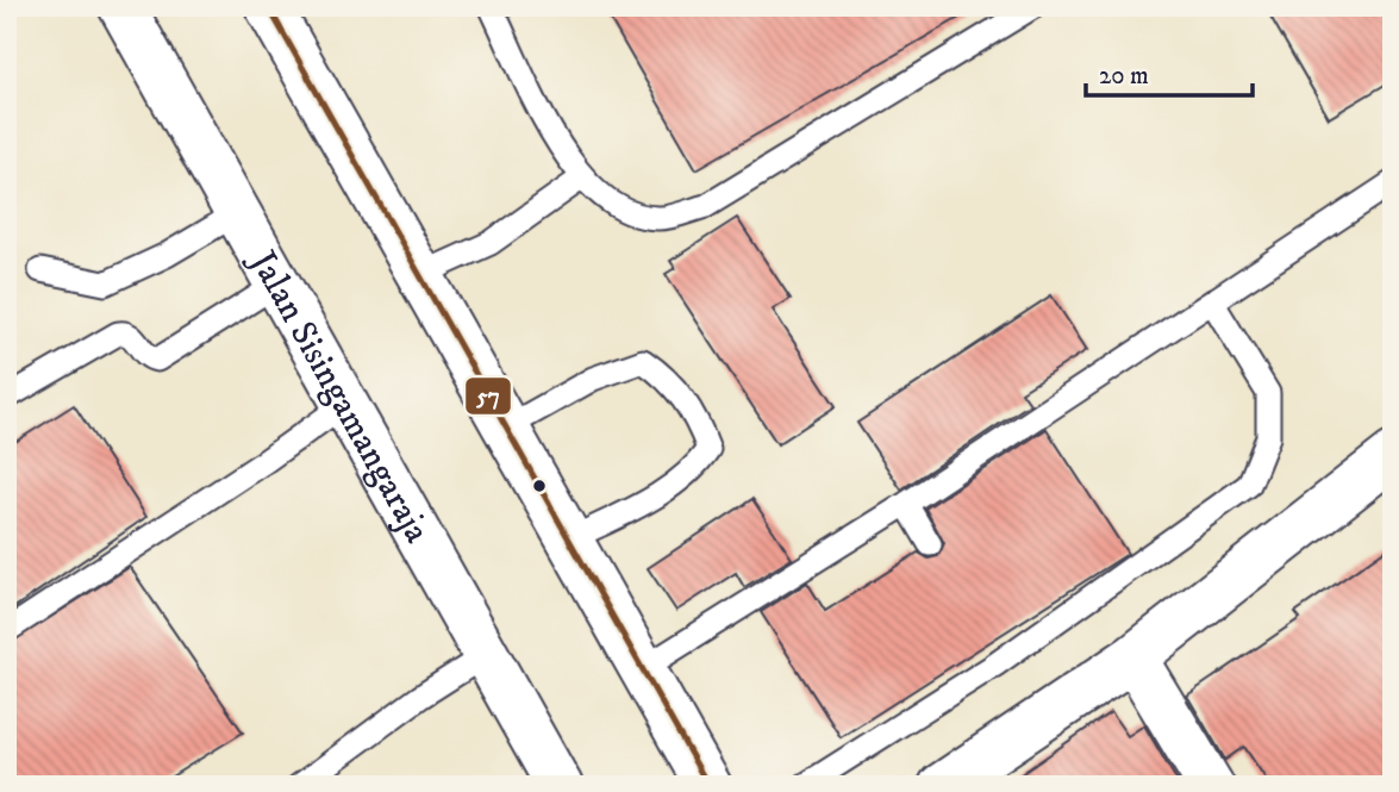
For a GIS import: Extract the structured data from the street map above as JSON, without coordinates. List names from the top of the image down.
{
  "streets": {
    "main road": ["Jalan Sisingamangaraja"]
  },
  "lines": ["transit line 57"],
  "scale_bar": "20 m"
}
